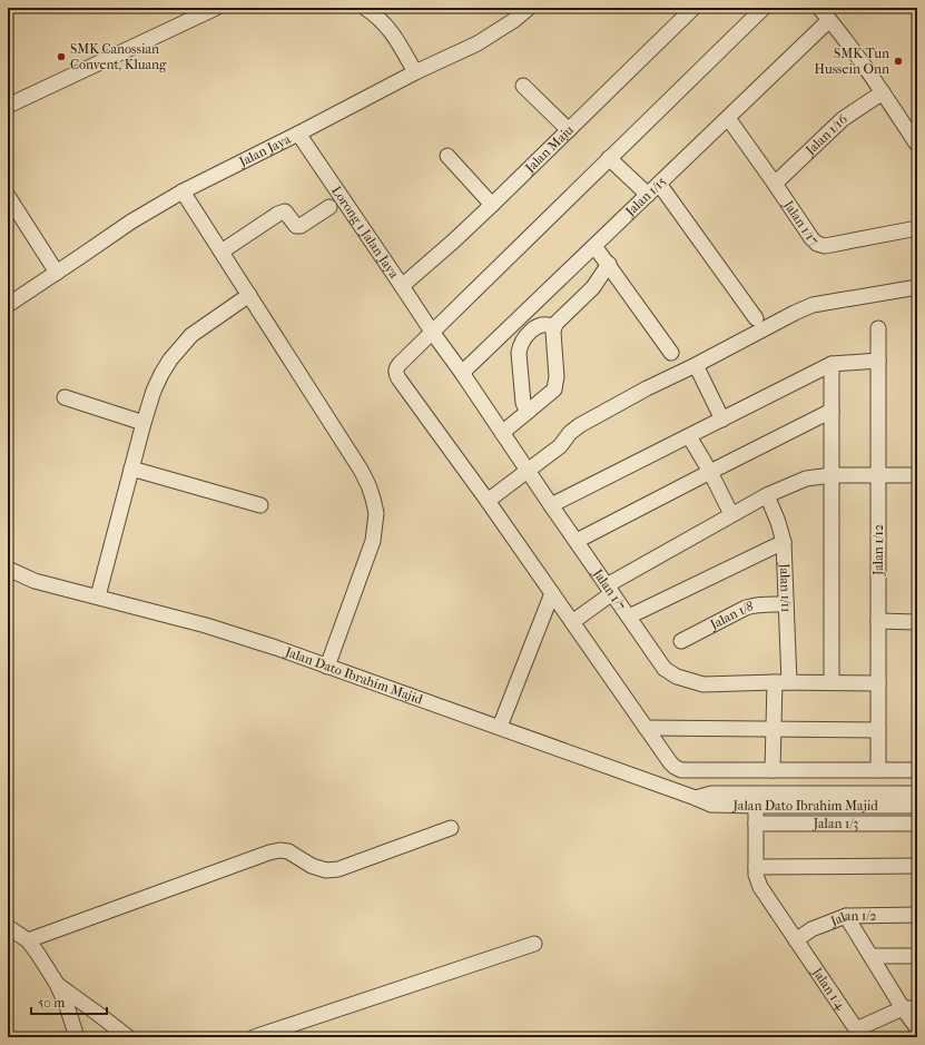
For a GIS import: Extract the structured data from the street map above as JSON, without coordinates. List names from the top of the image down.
{
  "streets": {
    "street": [
      "Jalan 1/16",
      "Jalan Maju",
      "Jalan Jaya",
      "Jalan 1/15",
      "Jalan 1/17",
      "Lorong 1 Jalan Jaya",
      "Jalan 1/12",
      "Jalan 1/11",
      "Jalan 1/7",
      "Jalan 1/8",
      "Jalan Dato Ibrahim Majid",
      "Jalan 1/3",
      "Jalan 1/2",
      "Jalan 1/4"
    ]
  },
  "crossings": [
    ["Jalan 1/16", "Jalan 1/17"],
    ["Jalan Maju", "Lorong 1 Jalan Jaya"],
    ["Jalan Jaya", "Lorong 1 Jalan Jaya"],
    ["Jalan 1/15", "Jalan 1/17"],
    ["Jalan 1/15", "Jalan 1/7"],
    ["Lorong 1 Jalan Jaya", "Jalan 1/7"],
    ["Jalan 1/12", "Jalan 1/7"],
    ["Jalan 1/11", "Jalan 1/7"],
    ["Jalan 1/11", "Jalan 1/8"],
    ["Jalan Dato Ibrahim Majid", "Jalan 1/4"],
    ["Jalan 1/3", "Jalan 1/4"],
    ["Jalan 1/2", "Jalan 1/4"]
  ],
  "places": ["SMK Canossian Convent, Kluang", "SMK Tun Hussein Onn"],
  "scale_bar": "50 m"
}
